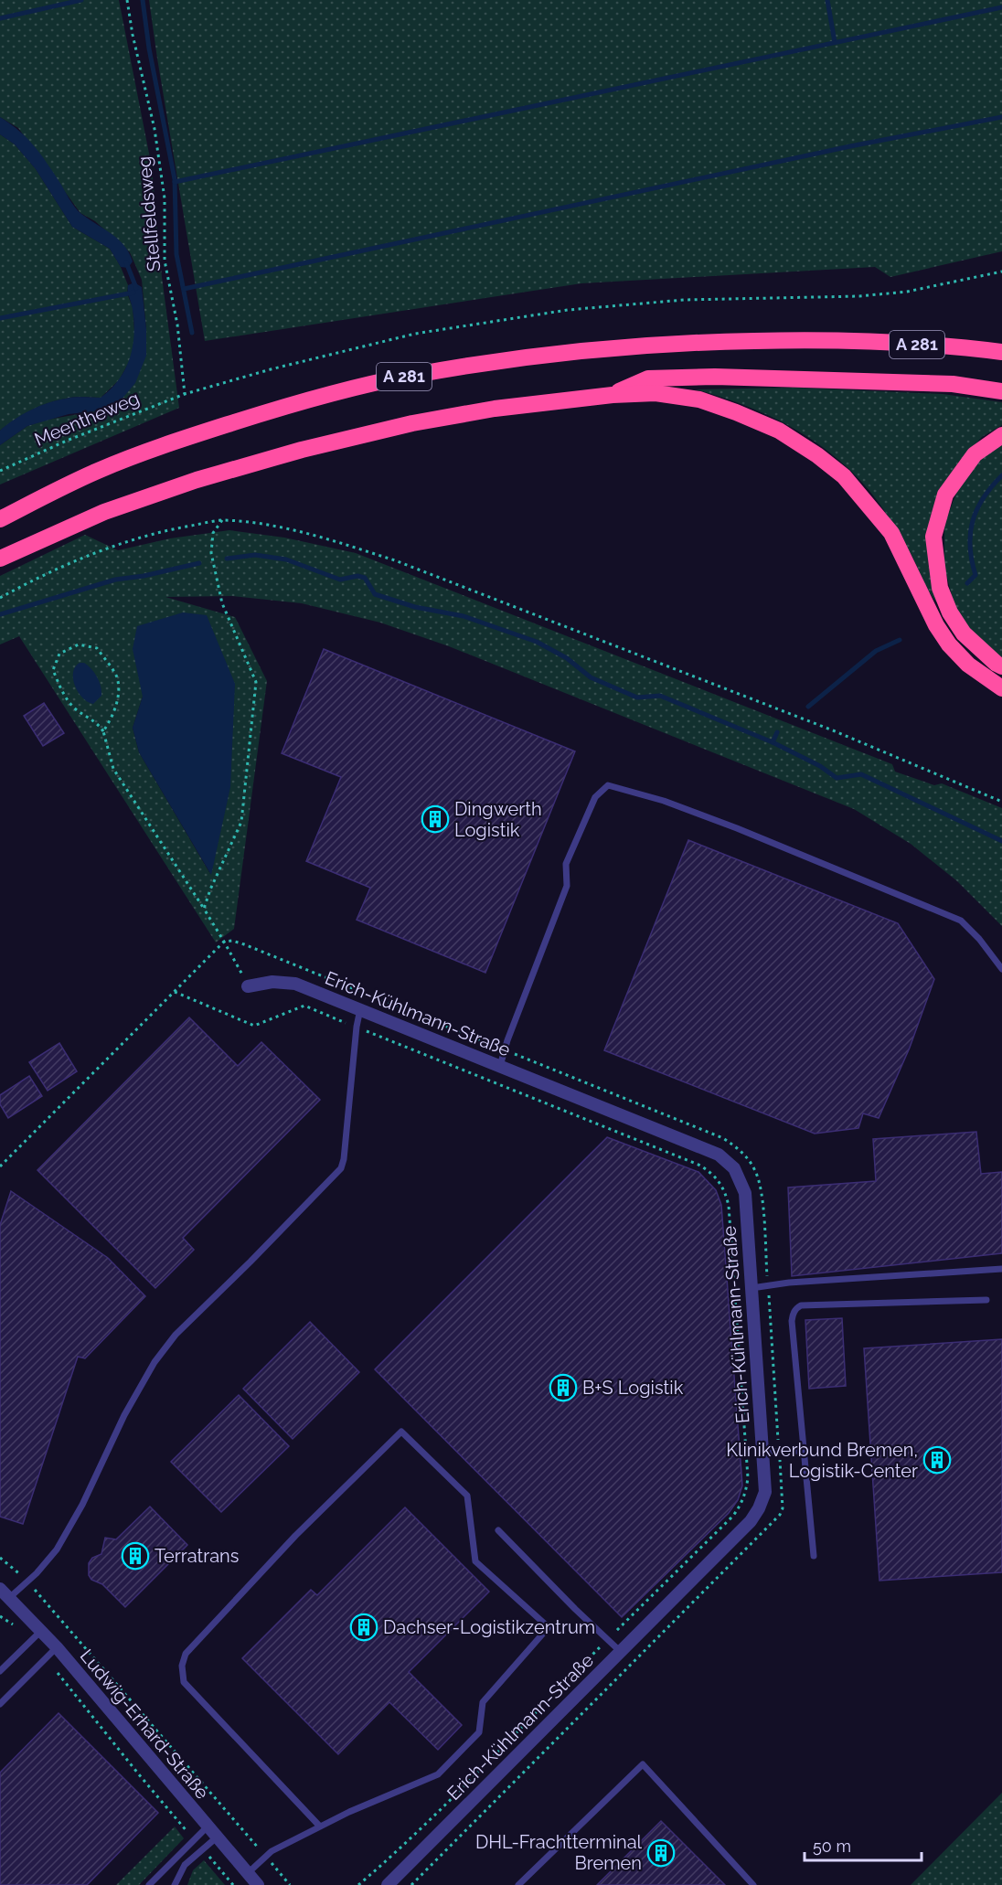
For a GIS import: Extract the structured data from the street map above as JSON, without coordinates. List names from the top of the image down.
{
  "streets": {
    "highway": ["A 281"],
    "street": ["Erich-Kühlmann-Straße", "Ludwig-Erhard-Straße"],
    "path": ["Stellfeldsweg", "Meentheweg"]
  },
  "crossings": [
    ["Stellfeldsweg", "Meentheweg"]
  ],
  "places": {
    "building": [
      "Dingwerth Logistik",
      "B+S Logistik",
      "Klinikverbund Bremen, Logistik-Center",
      "Terratrans",
      "Dachser-Logistikzentrum",
      "DHL-Frachtterminal Bremen"
    ]
  },
  "scale_bar": "50 m"
}
